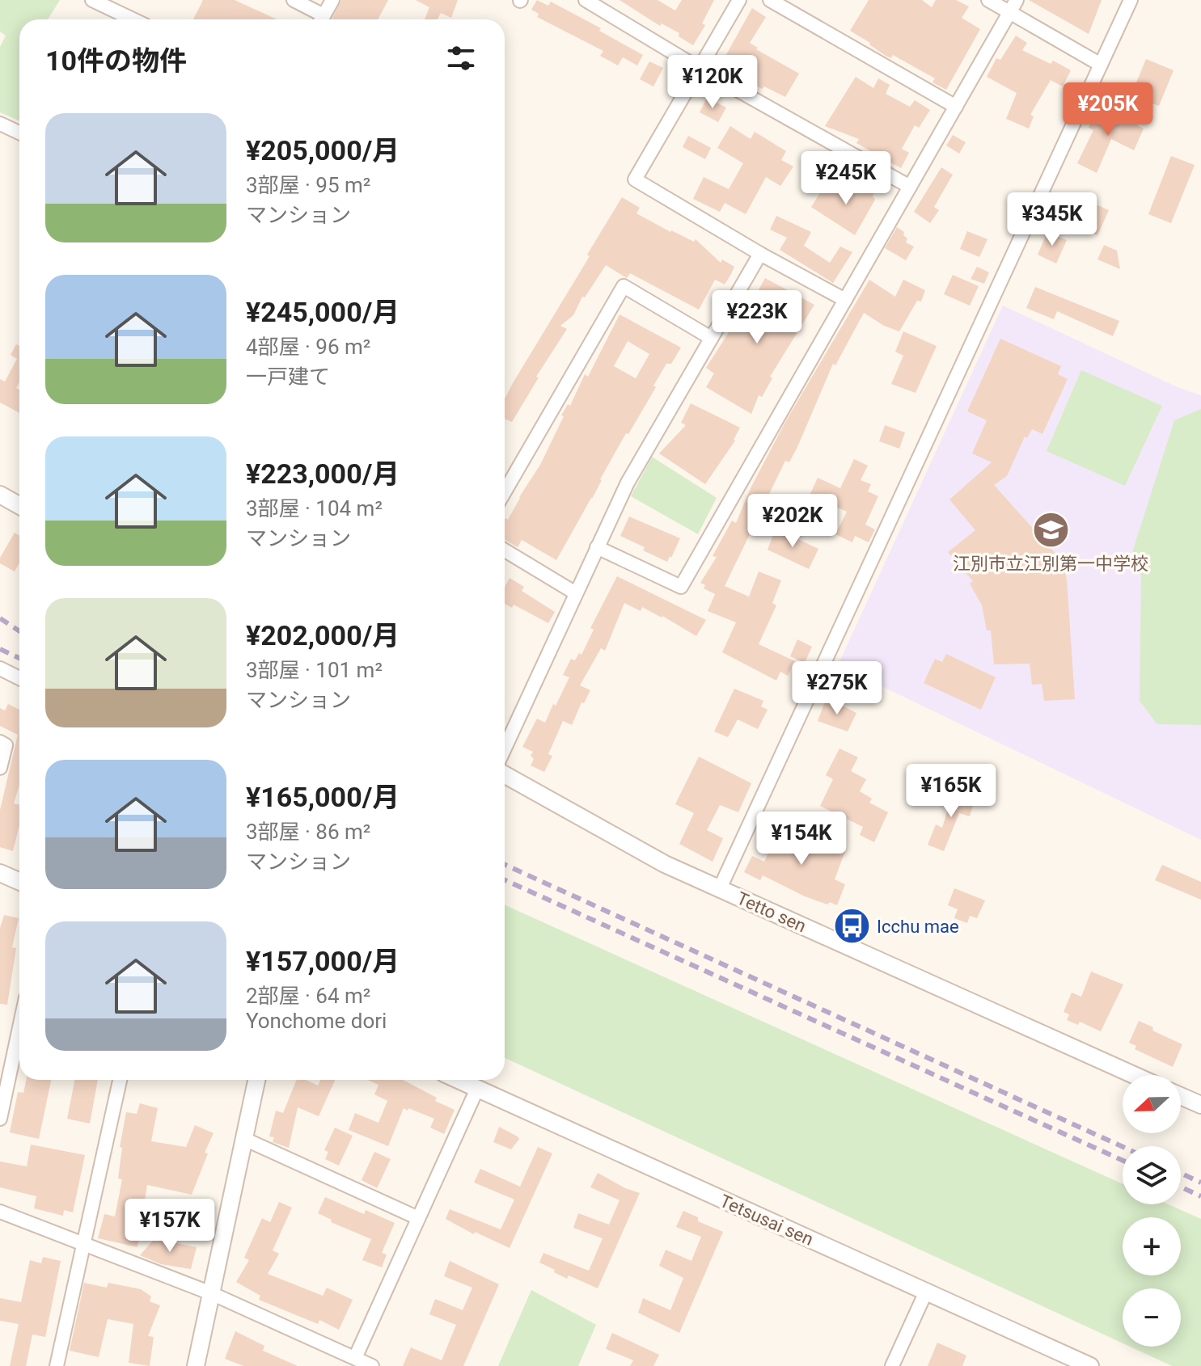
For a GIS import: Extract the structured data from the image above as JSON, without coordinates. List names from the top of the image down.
{
  "streets": {
    "street": ["Tetto sen", "Tetsusai sen"]
  },
  "places": {
    "school or university": ["江別市立江別第一中学校"],
    "bus stop": ["Icchu mae"]
  },
  "north": "left",
  "page": {
    "heading": "10件の物件",
    "price": [
      "¥120K",
      "¥205K",
      "¥245K",
      "¥345K",
      "¥223K",
      "¥202K",
      "¥275K",
      "¥165K",
      "¥154K",
      "¥157K"
    ],
    "list": [
      {
        "name": "¥205,000/月",
        "note": "3部屋 · 95 m² · マンション"
      },
      {
        "name": "¥245,000/月",
        "note": "4部屋 · 96 m² · 一戸建て"
      },
      {
        "name": "¥223,000/月",
        "note": "3部屋 · 104 m² · マンション"
      },
      {
        "name": "¥202,000/月",
        "note": "3部屋 · 101 m² · マンション"
      },
      {
        "name": "¥165,000/月",
        "note": "3部屋 · 86 m² · マンション"
      },
      {
        "name": "¥157,000/月",
        "note": "2部屋 · 64 m² · Yonchome dori"
      }
    ],
    "map_buttons": ["+", "−"]
  }
}
